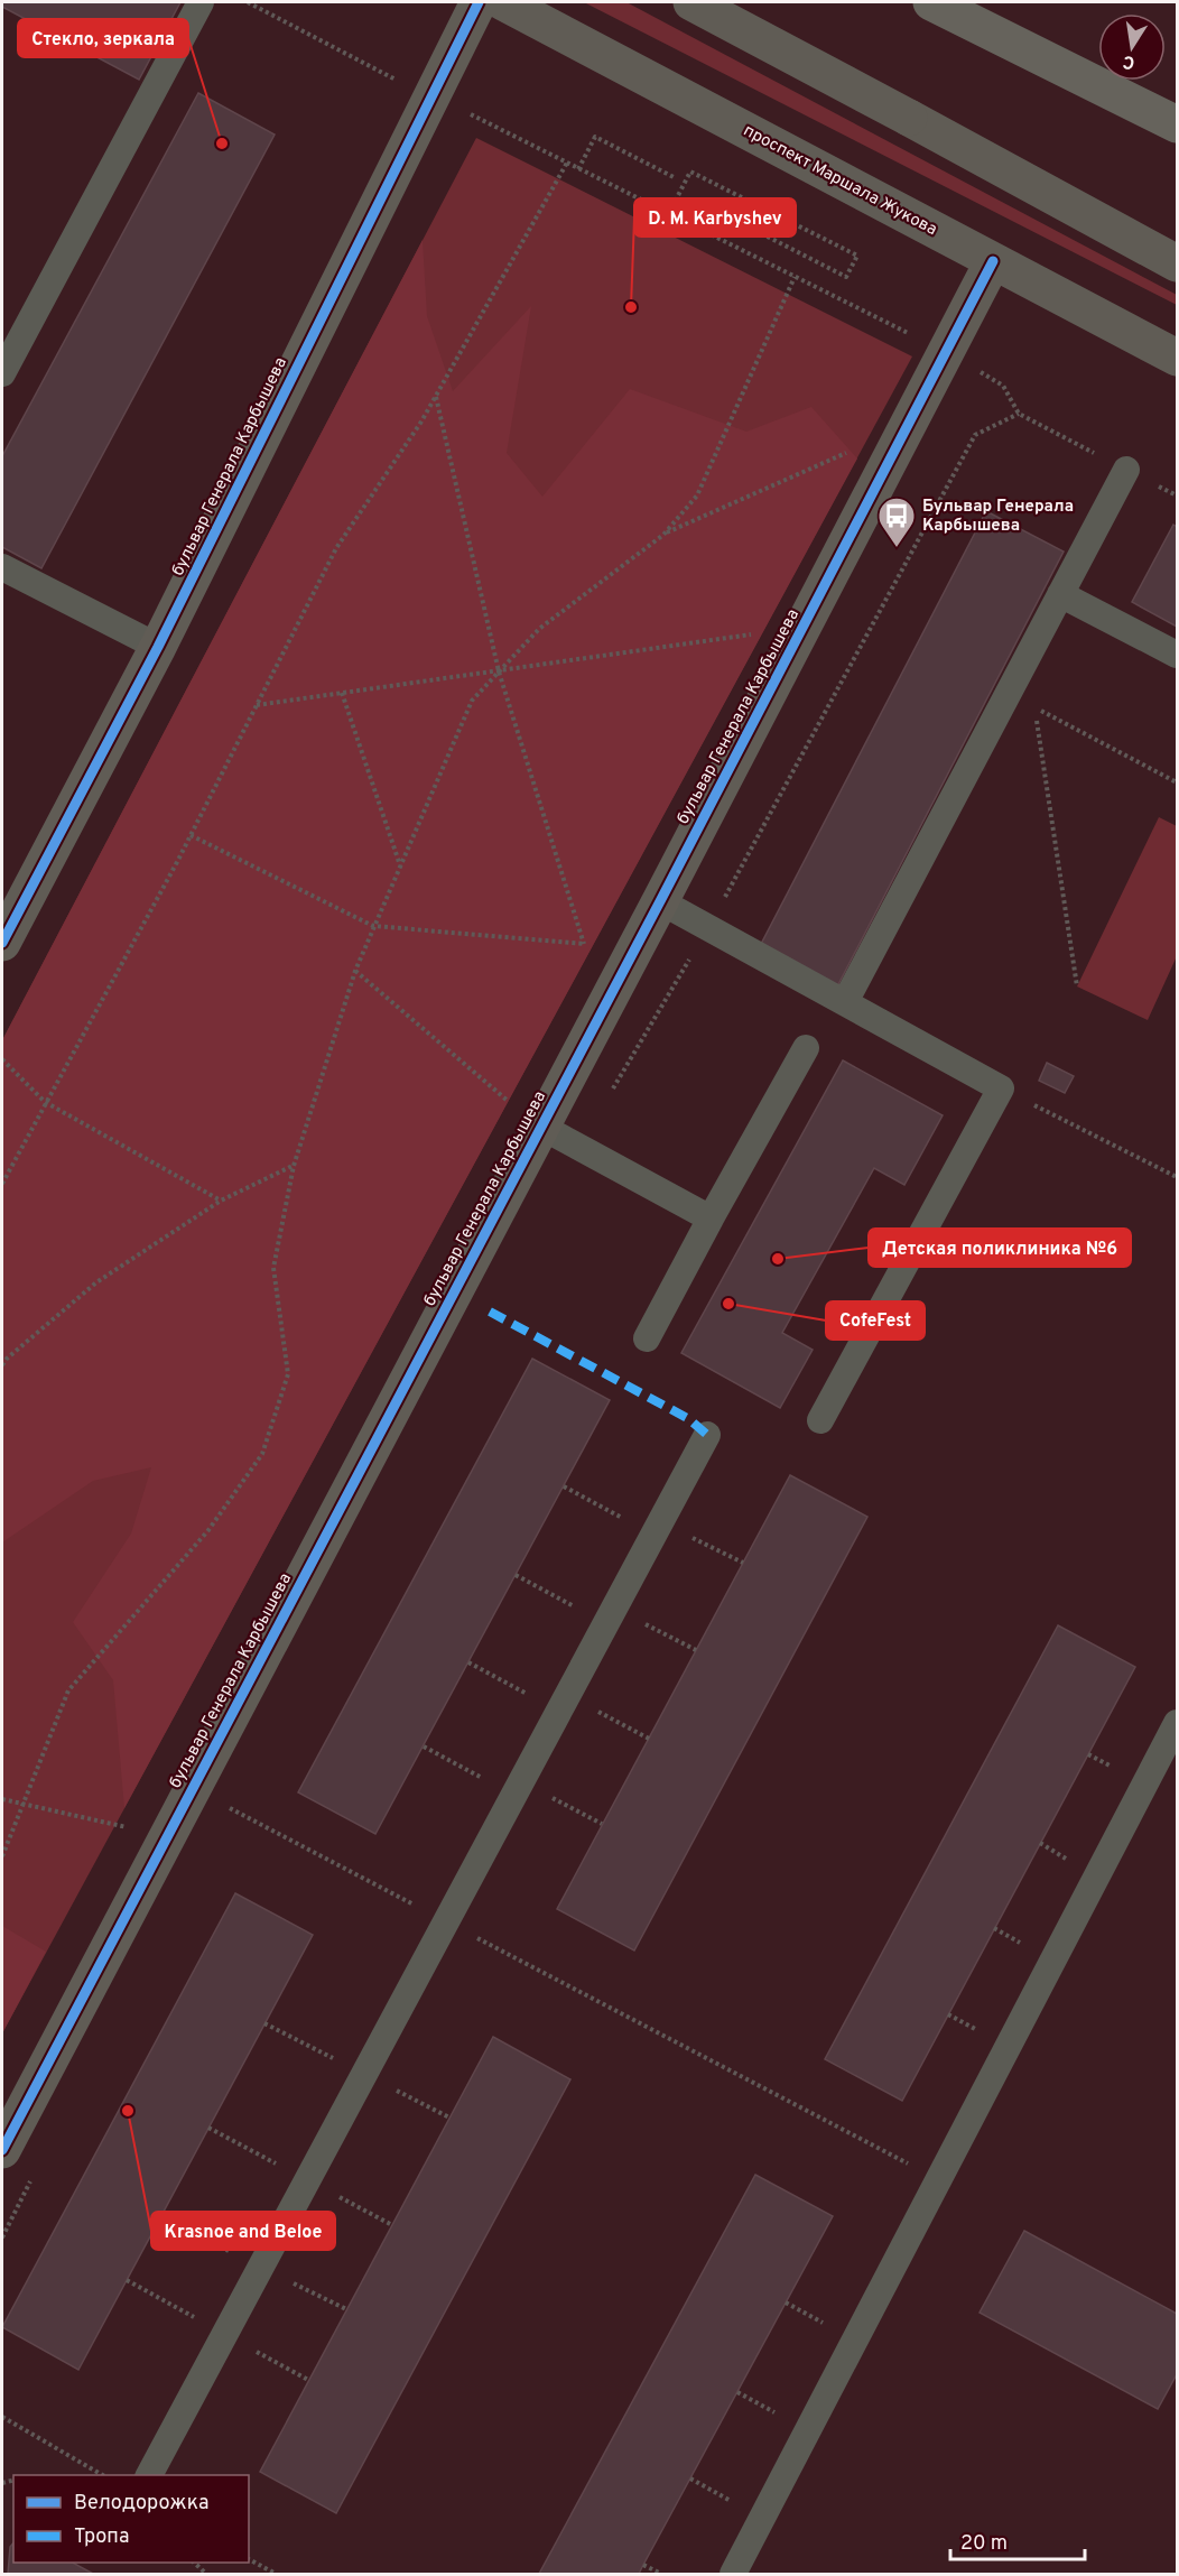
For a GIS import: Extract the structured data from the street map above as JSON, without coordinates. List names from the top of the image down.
{
  "streets": {
    "street": ["проспект Маршала Жукова", "бульвар Генерала Карбышева"]
  },
  "crossings": [
    ["проспект Маршала Жукова", "бульвар Генерала Карбышева"]
  ],
  "places": {
    "other": [
      "Стекло, зеркала",
      "D. M. Karbyshev",
      "Детская поликлиника №6",
      "CofeFest",
      "Krasnoe and Beloe"
    ],
    "bus stop": ["Бульвар Генерала Карбышева"]
  },
  "legend": ["Велодорожка", "Тропа"],
  "scale_bar": "20 m",
  "north": "bottom"
}
